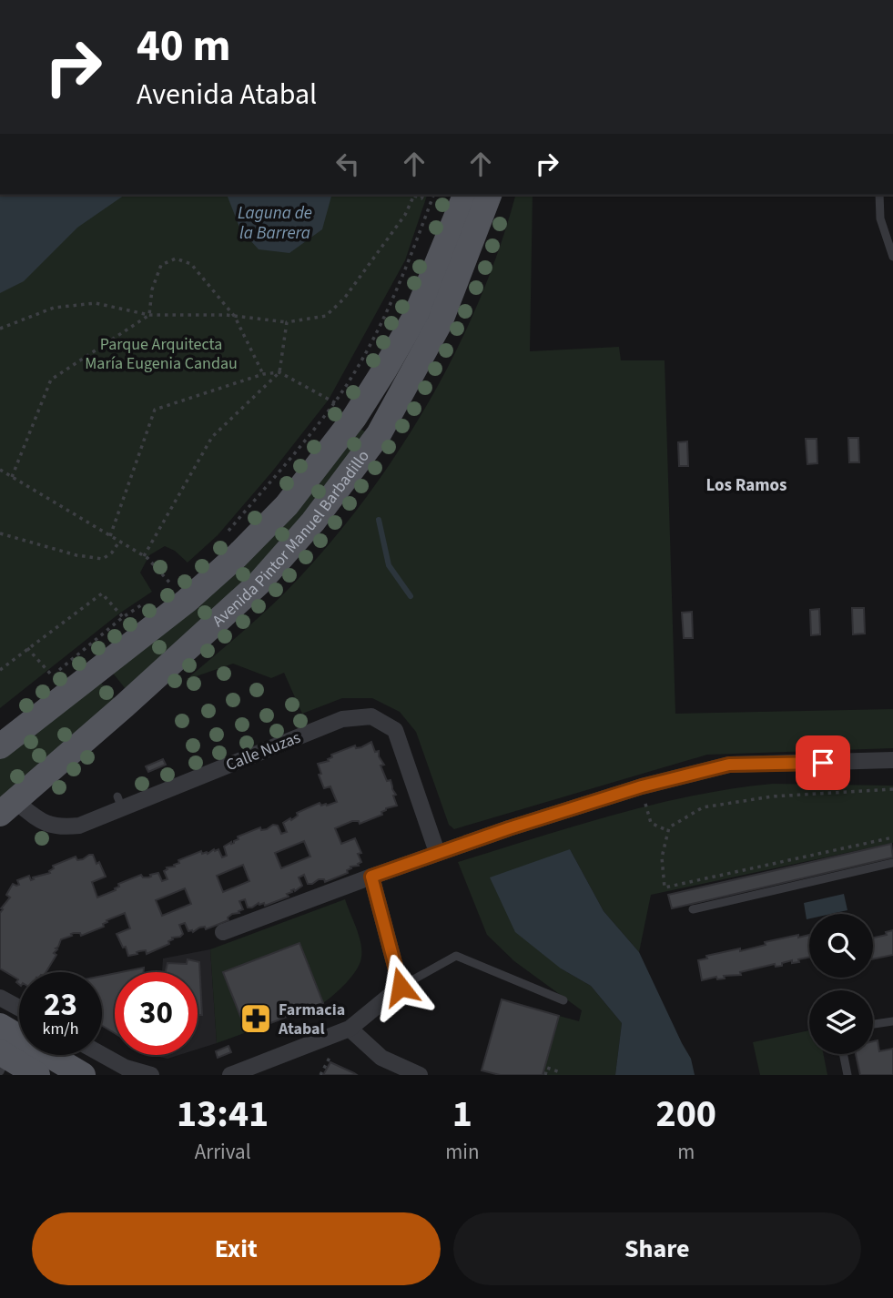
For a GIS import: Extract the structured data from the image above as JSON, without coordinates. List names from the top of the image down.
{
  "streets": {
    "main road": ["Avenida Pintor Manuel Barbadillo"],
    "street": ["Calle Nuzas"]
  },
  "crossings": [
    ["Avenida Pintor Manuel Barbadillo", "Calle Nuzas"]
  ],
  "districts": ["Los Ramos"],
  "water": ["Laguna de la Barrera"],
  "parks": ["Parque Arquitecta María Eugenia Candau"],
  "places": {
    "pharmacy": ["Farmacia Atabal"]
  },
  "page": {
    "turn": ["40 m", "Avenida Atabal"],
    "speed": "23 km/h",
    "limit": "30",
    "eta": [
      "13:41",
      "Arrival",
      "1",
      "min",
      "200",
      "m"
    ],
    "buttons": ["Exit", "Share"]
  }
}
